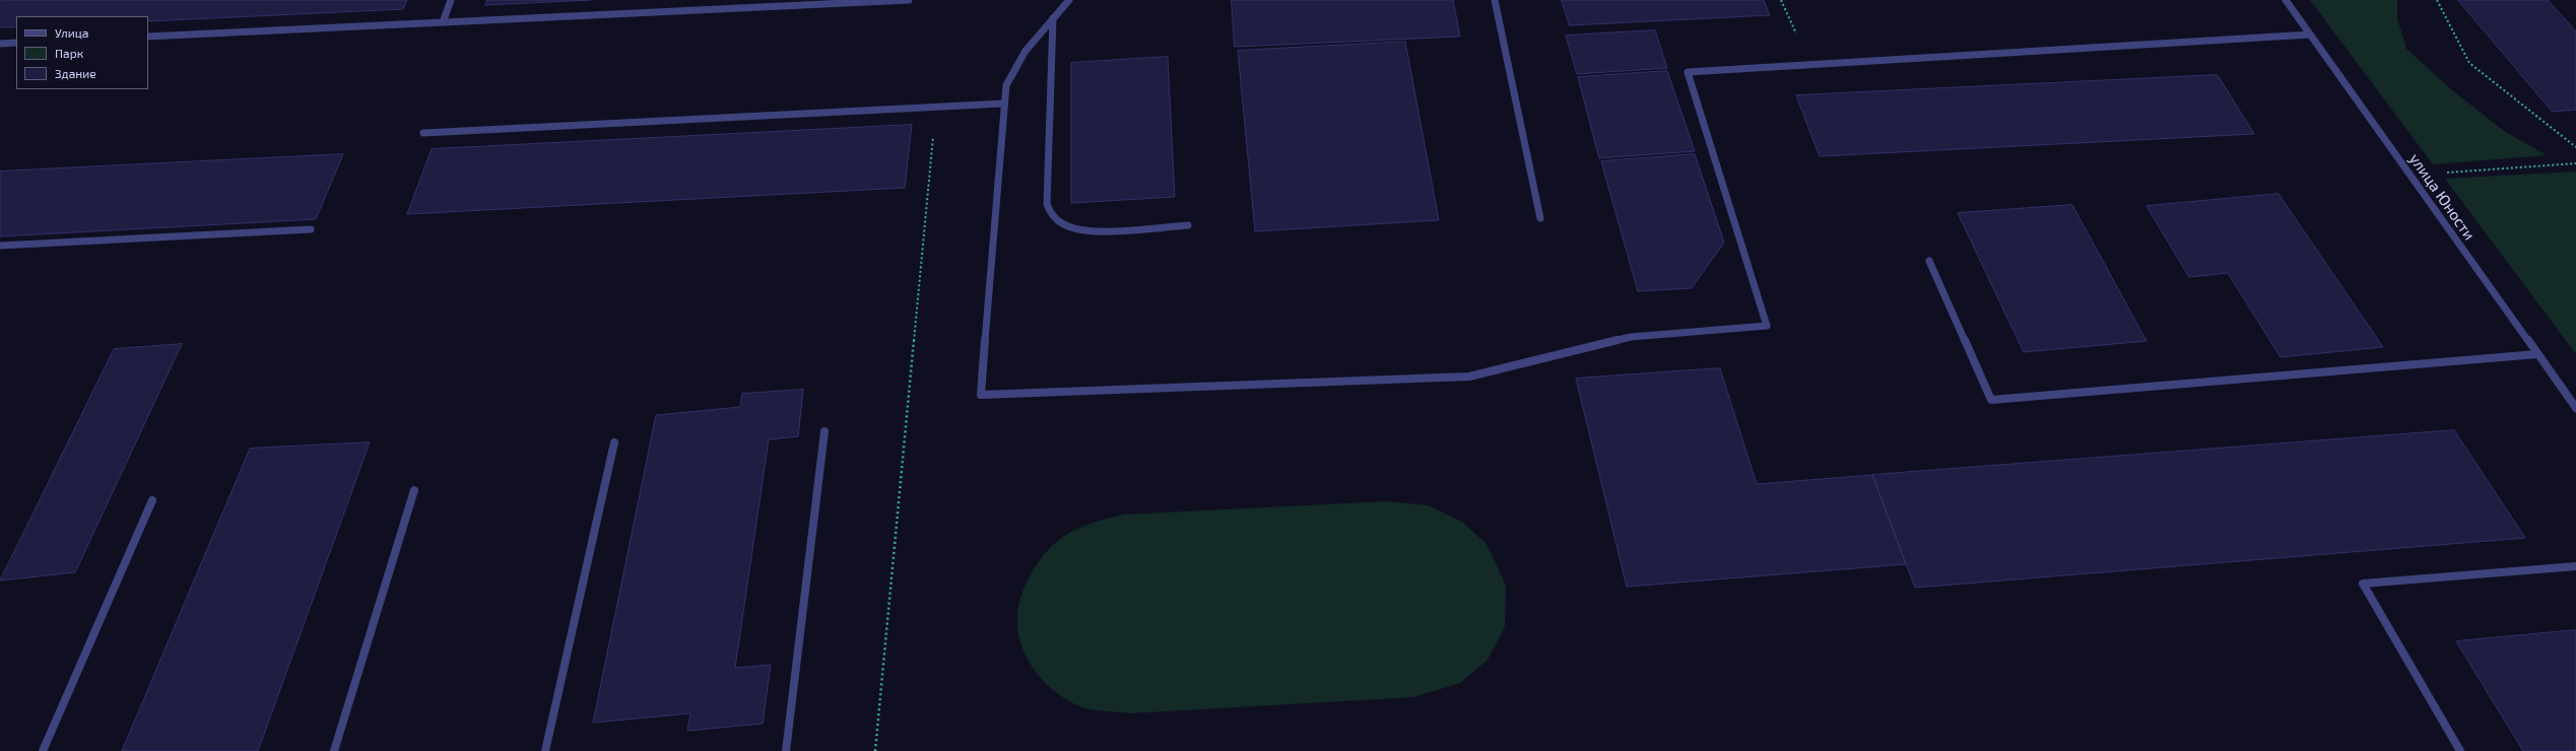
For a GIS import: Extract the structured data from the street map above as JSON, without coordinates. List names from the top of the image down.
{
  "streets": {
    "street": ["улица Юности"]
  },
  "legend": ["Улица", "Парк", "Здание"]
}
